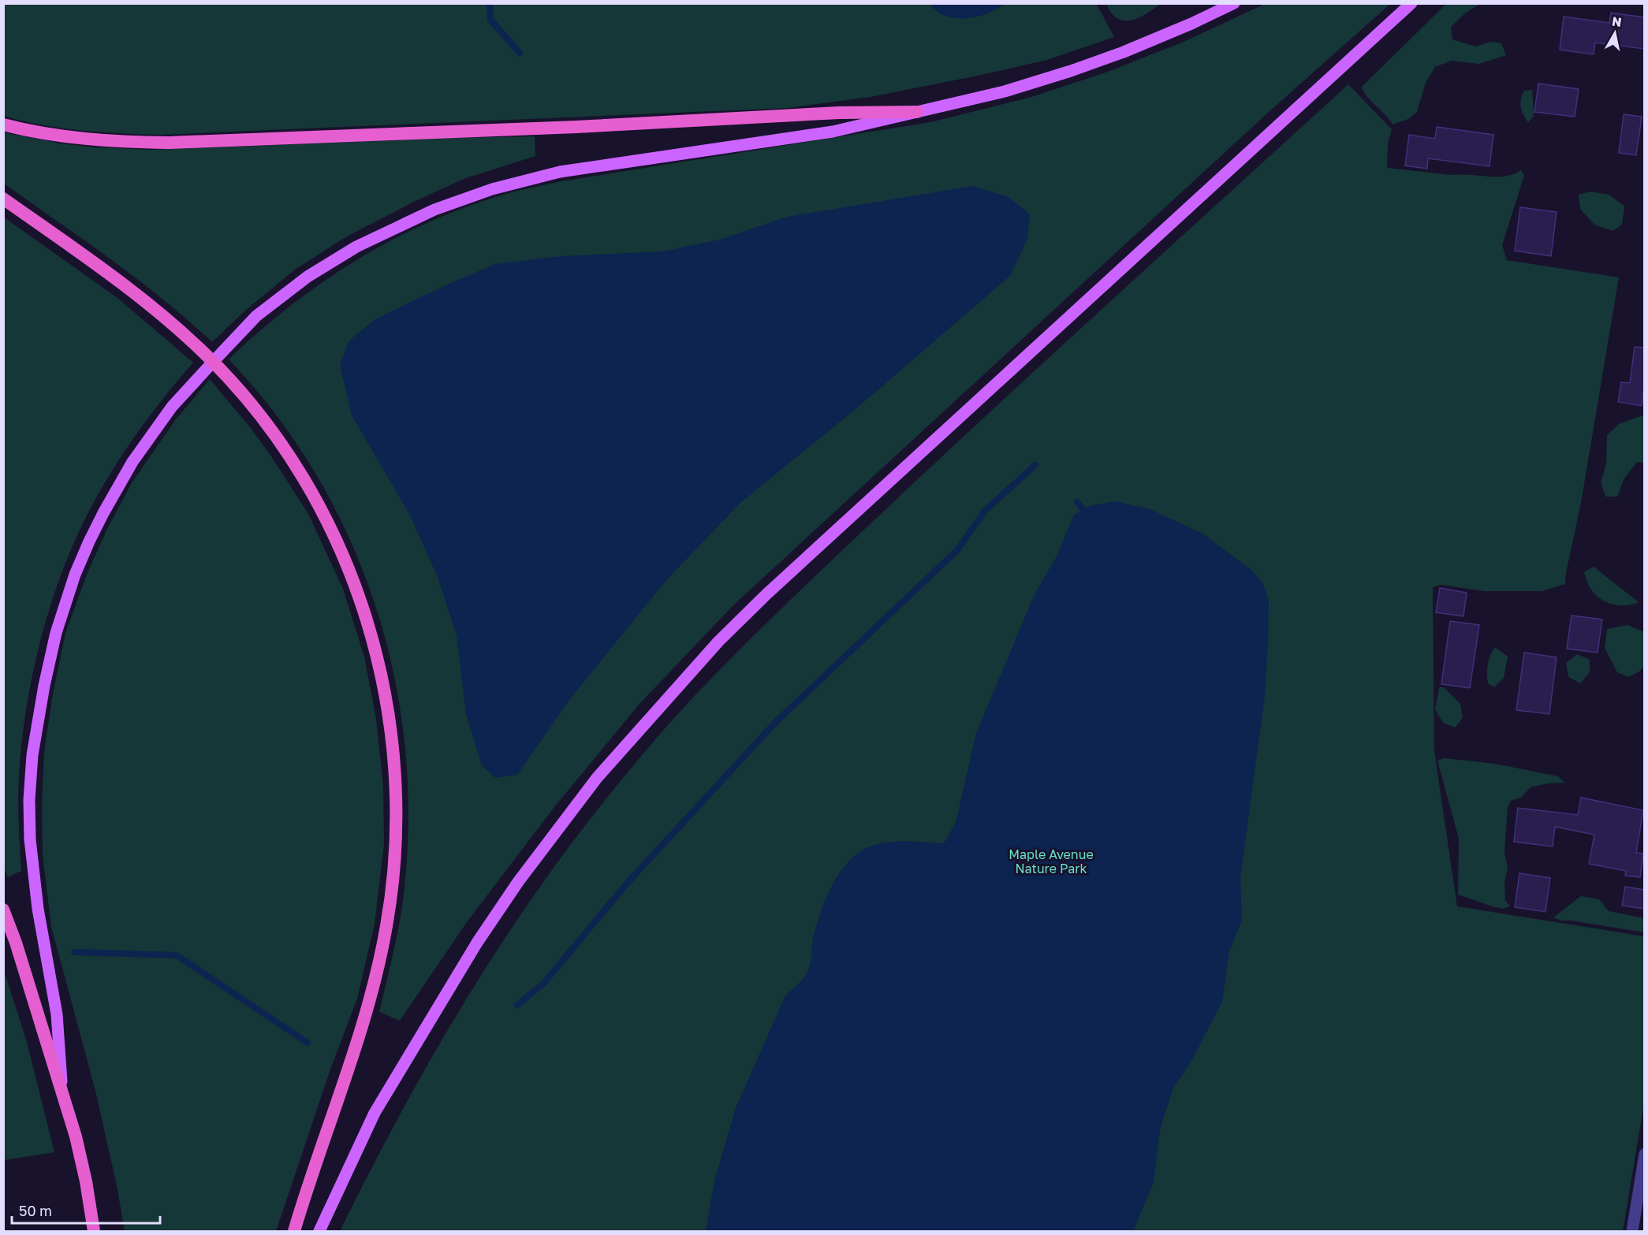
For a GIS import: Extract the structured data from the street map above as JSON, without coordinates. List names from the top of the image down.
{
  "parks": ["Maple Avenue Nature Park"],
  "scale_bar": "50 m",
  "north": "top"
}
